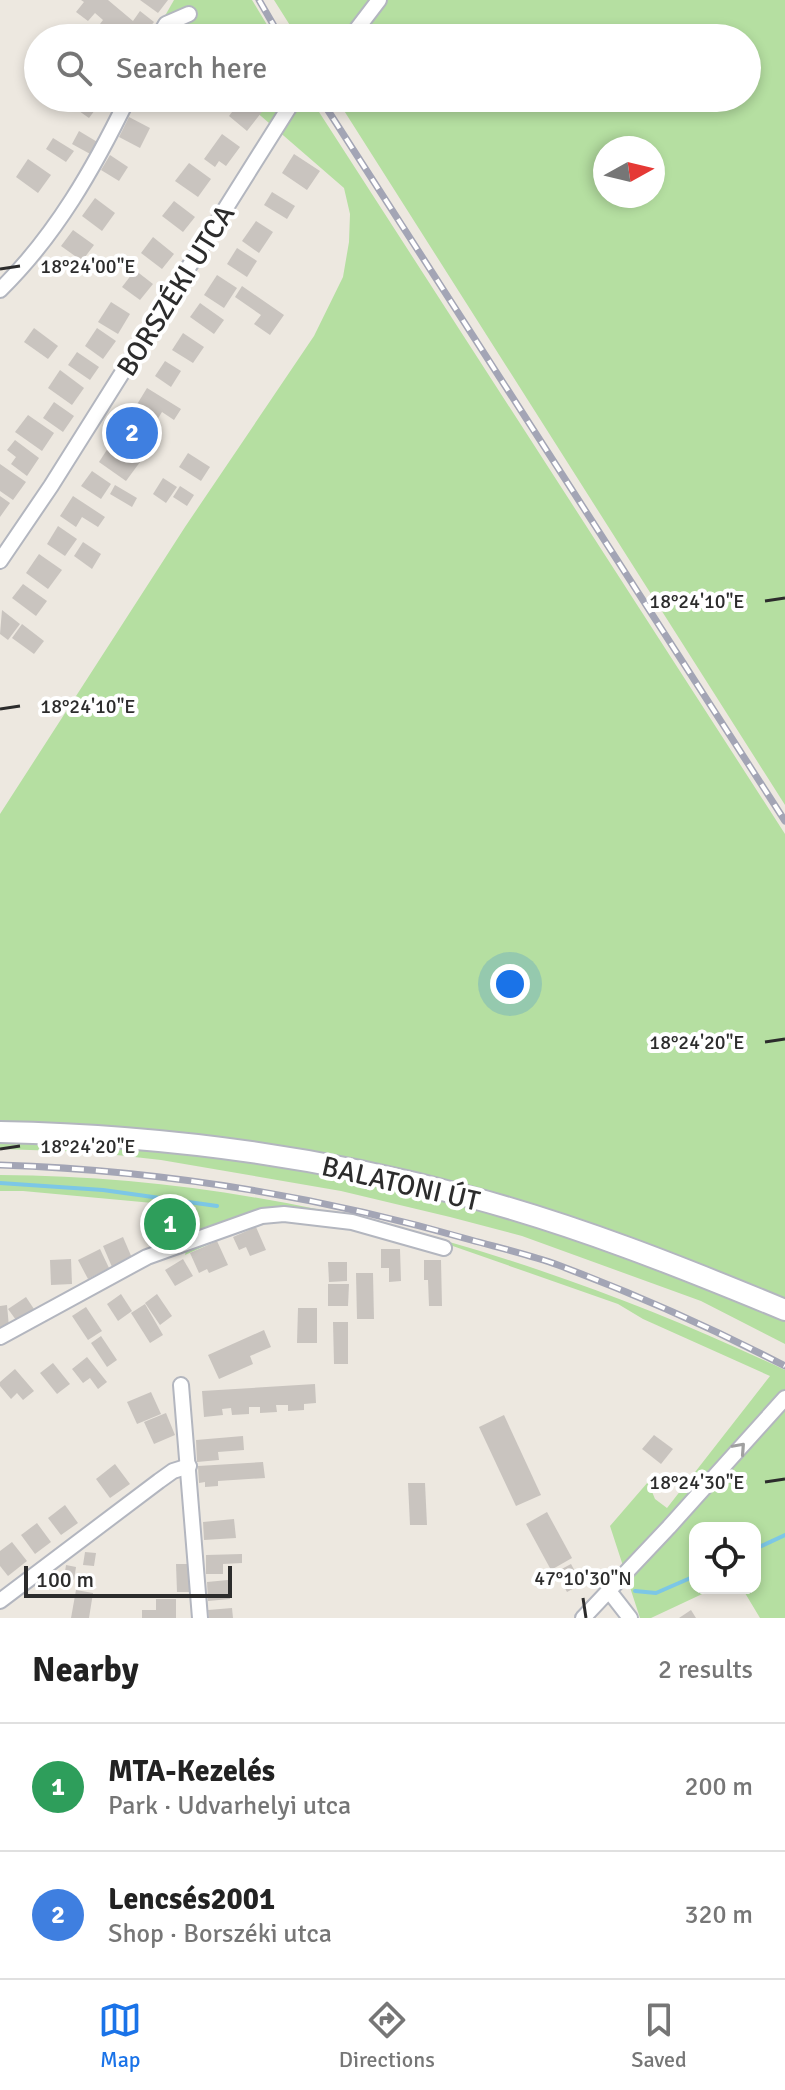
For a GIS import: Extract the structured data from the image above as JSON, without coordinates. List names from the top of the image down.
{
  "streets": {
    "main road": ["BALATONI ÚT"],
    "street": ["BORSZÉKI UTCA"]
  },
  "scale_bar": "100 m",
  "north": "right",
  "page": {
    "search": "Search here",
    "pins": ["2", "1"],
    "scale": "100 m",
    "heading": ["Nearby", "2 results"],
    "list": [
      {
        "mark": "1",
        "name": "MTA-Kezelés",
        "note": "Park · Udvarhelyi utca",
        "value": "200 m"
      },
      {
        "mark": "2",
        "name": "Lencsés2001",
        "note": "Shop · Borszéki utca",
        "value": "320 m"
      }
    ],
    "nav": ["Map", "Directions", "Saved"]
  },
  "coordinates": [
    "18°24'00\"E",
    "18°24'10\"E",
    "18°24'20\"E",
    "18°24'30\"E",
    "47°10'30\"N"
  ]
}
